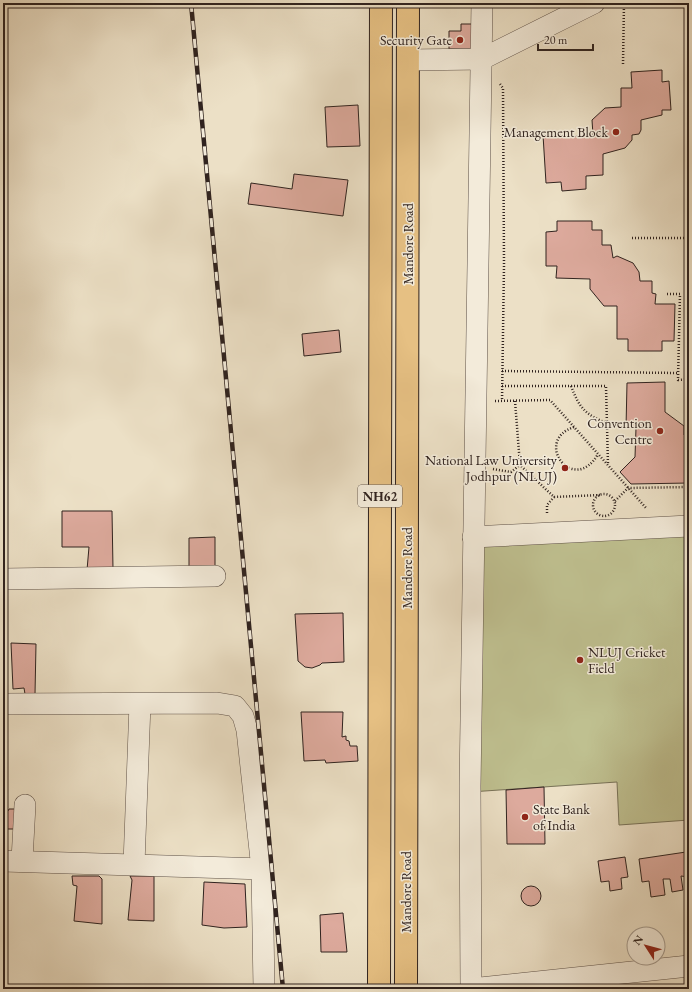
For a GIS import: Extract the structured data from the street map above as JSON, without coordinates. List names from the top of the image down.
{
  "streets": {
    "highway": ["Mandore Road", "NH62"]
  },
  "places": [
    "Security Gate",
    "Management Block",
    "Convention Centre",
    "National Law University Jodhpur (NLUJ)",
    "NLUJ Cricket Field",
    "State Bank of India"
  ],
  "scale_bar": "20 m",
  "north": "top left"
}
